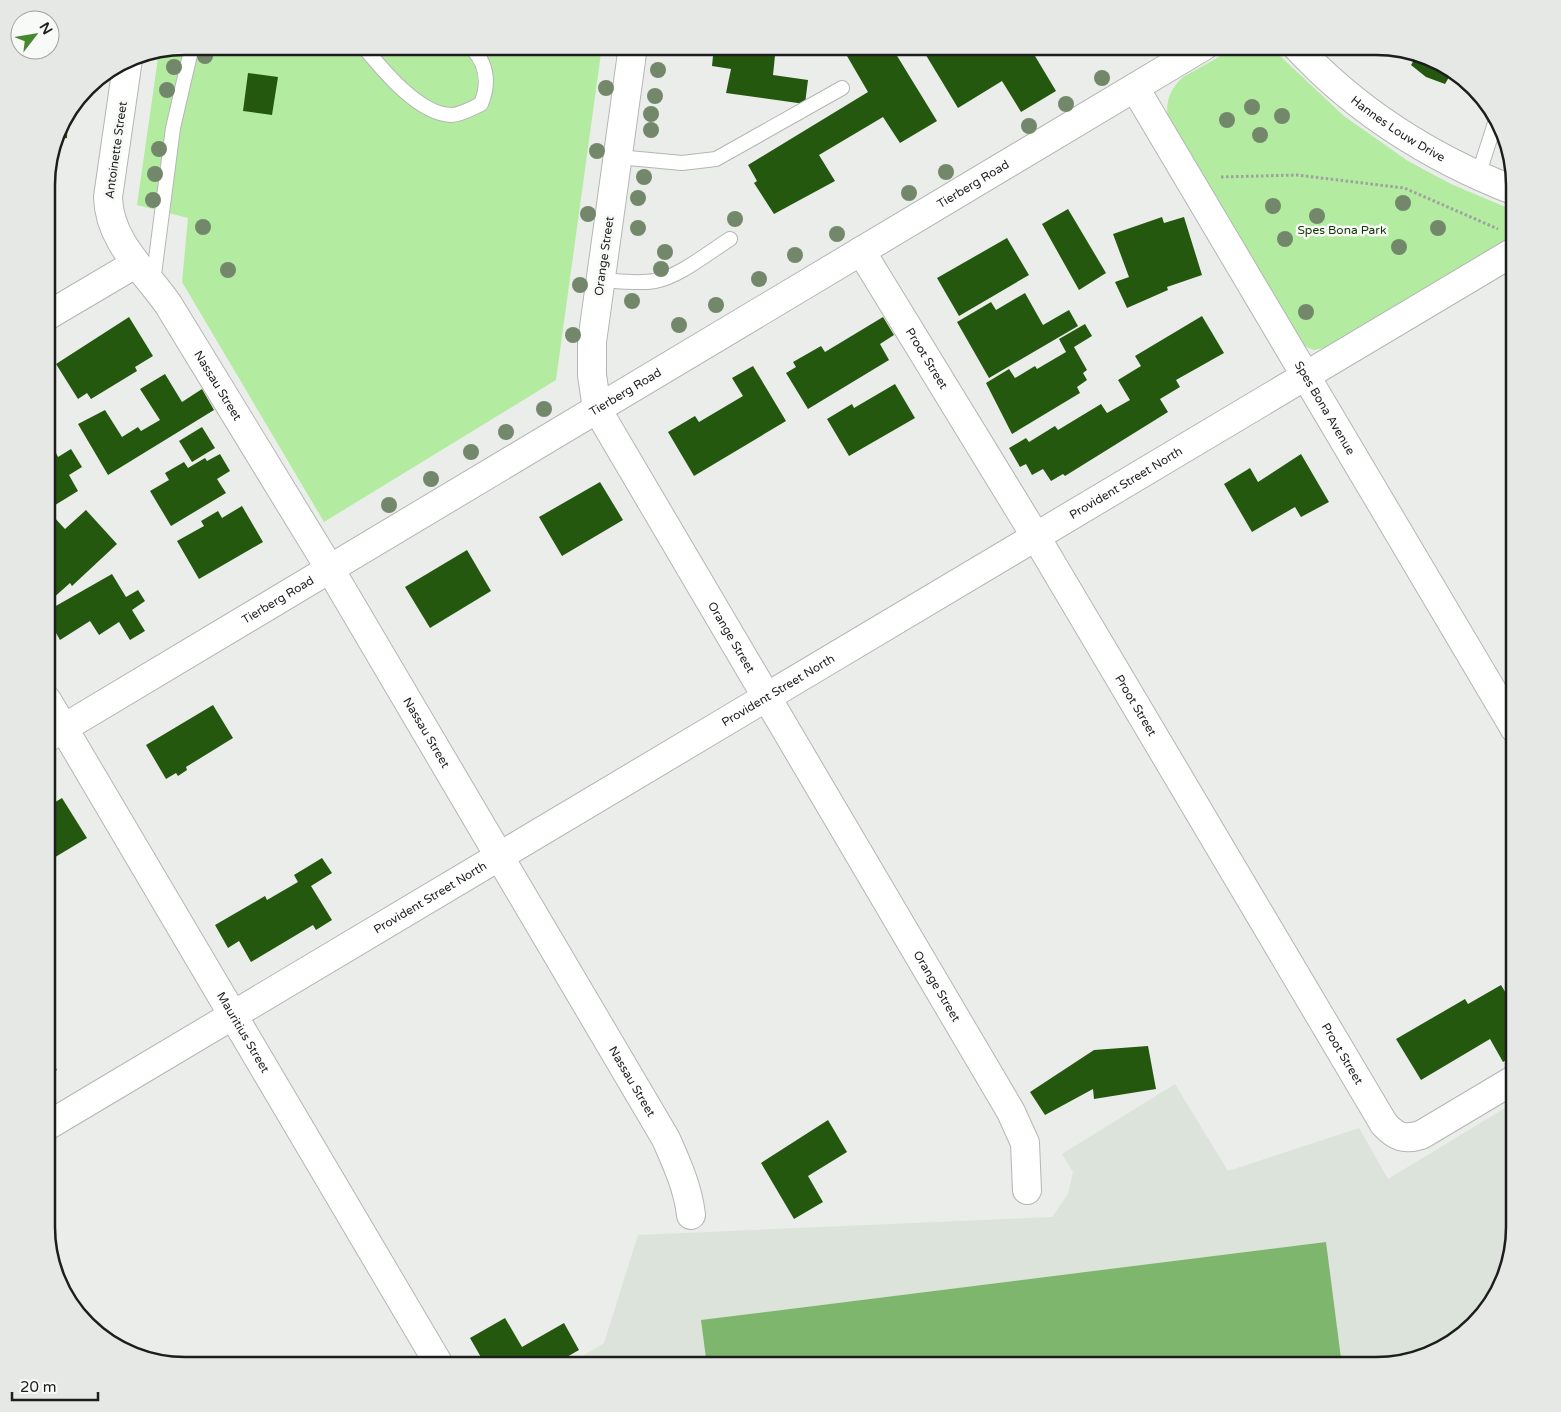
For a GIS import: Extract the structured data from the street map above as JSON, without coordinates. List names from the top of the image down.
{
  "streets": {
    "street": [
      "Hannes Louw Drive",
      "Antoinette Street",
      "Tierberg Road",
      "Orange Street",
      "Proot Street",
      "Nassau Street",
      "Spes Bona Avenue",
      "Provident Street North",
      "Mauritius Street"
    ]
  },
  "crossings": [
    ["Antoinette Street", "Nassau Street"],
    ["Tierberg Road", "Orange Street"],
    ["Tierberg Road", "Proot Street"],
    ["Tierberg Road", "Nassau Street"],
    ["Tierberg Road", "Spes Bona Avenue"],
    ["Tierberg Road", "Mauritius Street"],
    ["Orange Street", "Provident Street North"],
    ["Proot Street", "Provident Street North"],
    ["Nassau Street", "Provident Street North"],
    ["Spes Bona Avenue", "Provident Street North"],
    ["Provident Street North", "Mauritius Street"]
  ],
  "parks": ["Spes Bona Park"],
  "scale_bar": "20 m",
  "north": "top right"
}
